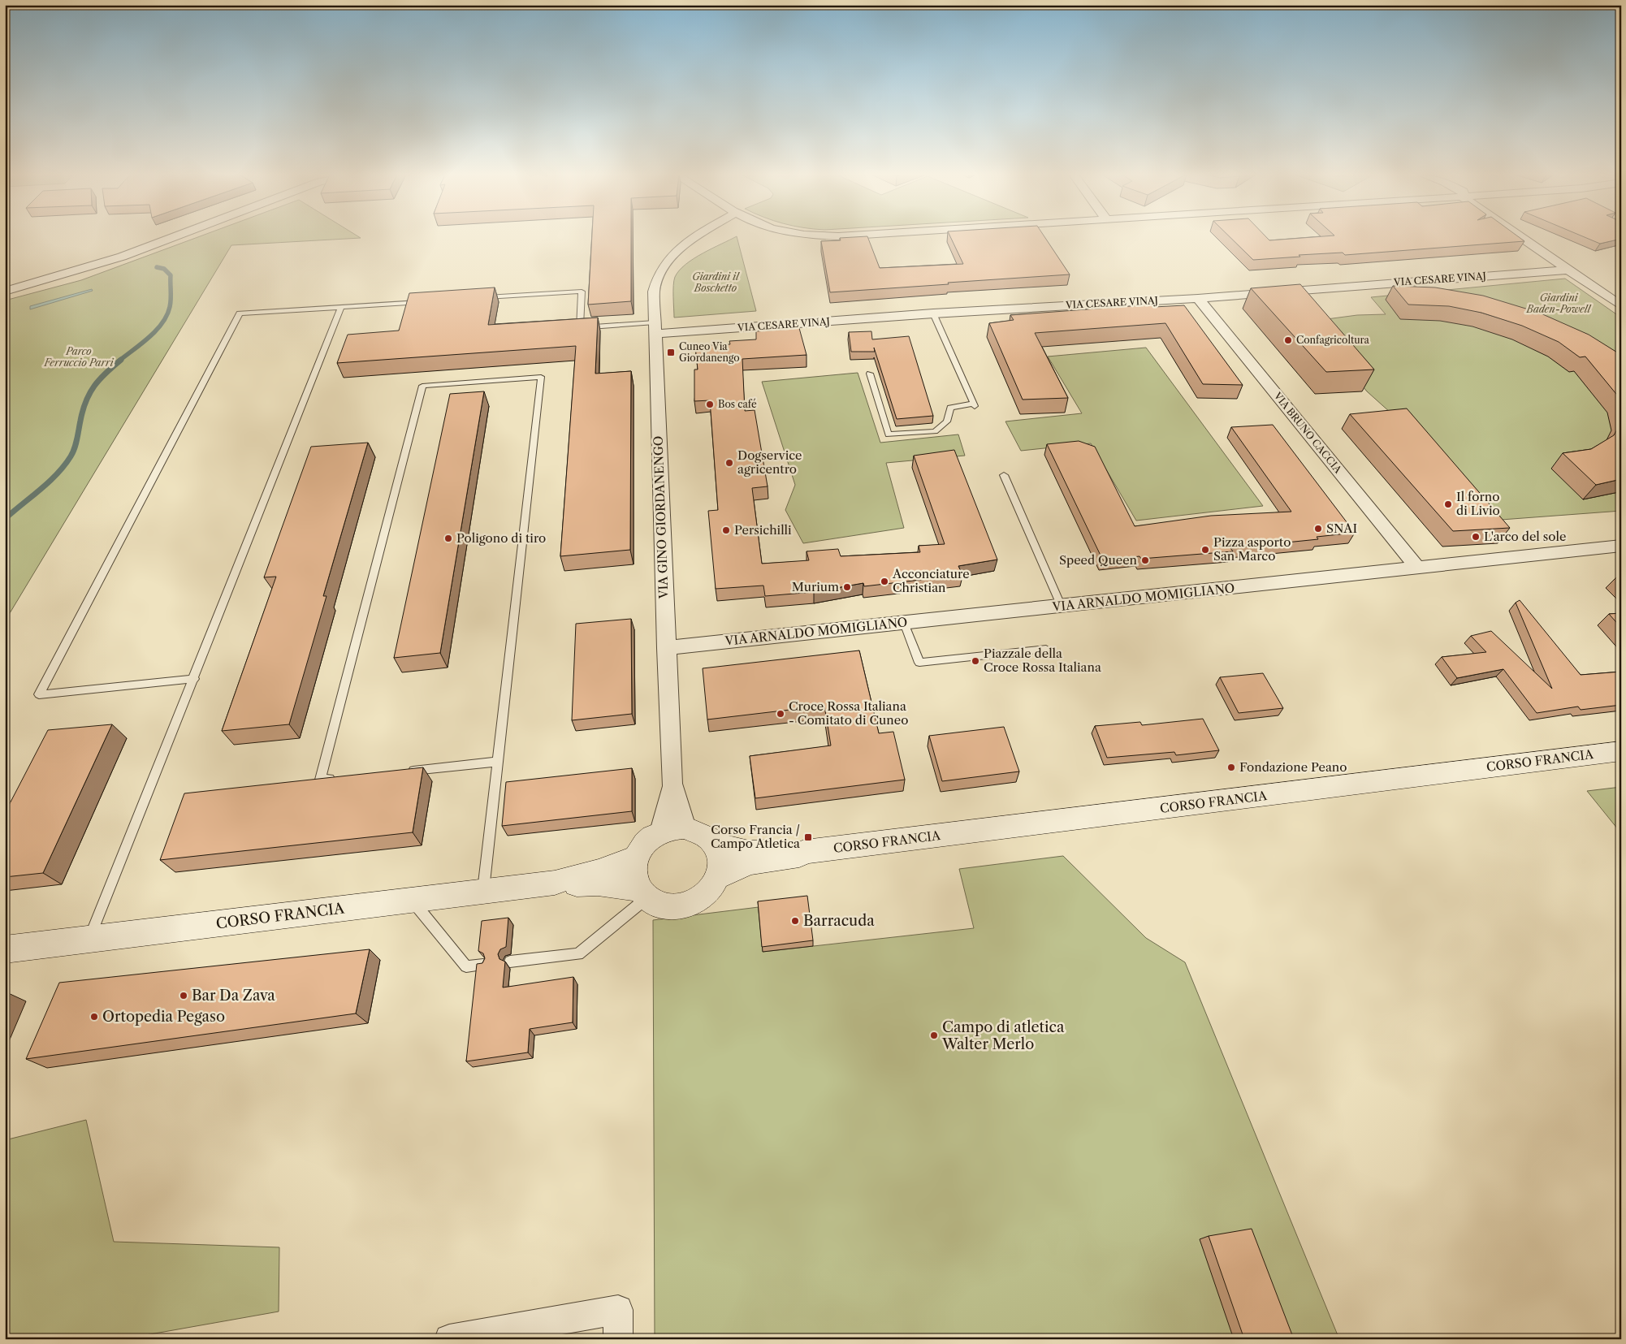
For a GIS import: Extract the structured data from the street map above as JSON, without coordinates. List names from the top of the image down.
{
  "streets": {
    "main road": ["CORSO FRANCIA"],
    "street": [
      "VIA CESARE VINAJ",
      "VIA BRUNO CACCIA",
      "VIA GINO GIORDANENGO",
      "VIA ARNALDO MOMIGLIANO"
    ]
  },
  "crossings": [
    ["VIA CESARE VINAJ", "VIA BRUNO CACCIA"],
    ["VIA CESARE VINAJ", "VIA GINO GIORDANENGO"],
    ["VIA BRUNO CACCIA", "VIA ARNALDO MOMIGLIANO"],
    ["VIA GINO GIORDANENGO", "VIA ARNALDO MOMIGLIANO"],
    ["VIA GINO GIORDANENGO", "CORSO FRANCIA"]
  ],
  "parks": ["Giardini il Boschetto", "Giardini Baden-Powell", "Parco Ferruccio Parri"],
  "places": {
    "other": [
      "Confagricoltura",
      "Bos café",
      "Dogservice agricentro",
      "Il forno di Livio",
      "SNAI",
      "Persichilli",
      "L'arco del sole",
      "Poligono di tiro",
      "Pizza asporto San Marco",
      "Speed Queen",
      "Acconciature Christian",
      "Murium",
      "Piazzale della Croce Rossa Italiana",
      "Croce Rossa Italiana - Comitato di Cuneo",
      "Fondazione Peano",
      "Barracuda",
      "Bar Da Zava",
      "Ortopedia Pegaso",
      "Campo di atletica Walter Merlo"
    ],
    "transit": ["Cuneo Via Giordanengo", "Corso Francia / Campo Atletica"]
  }
}
